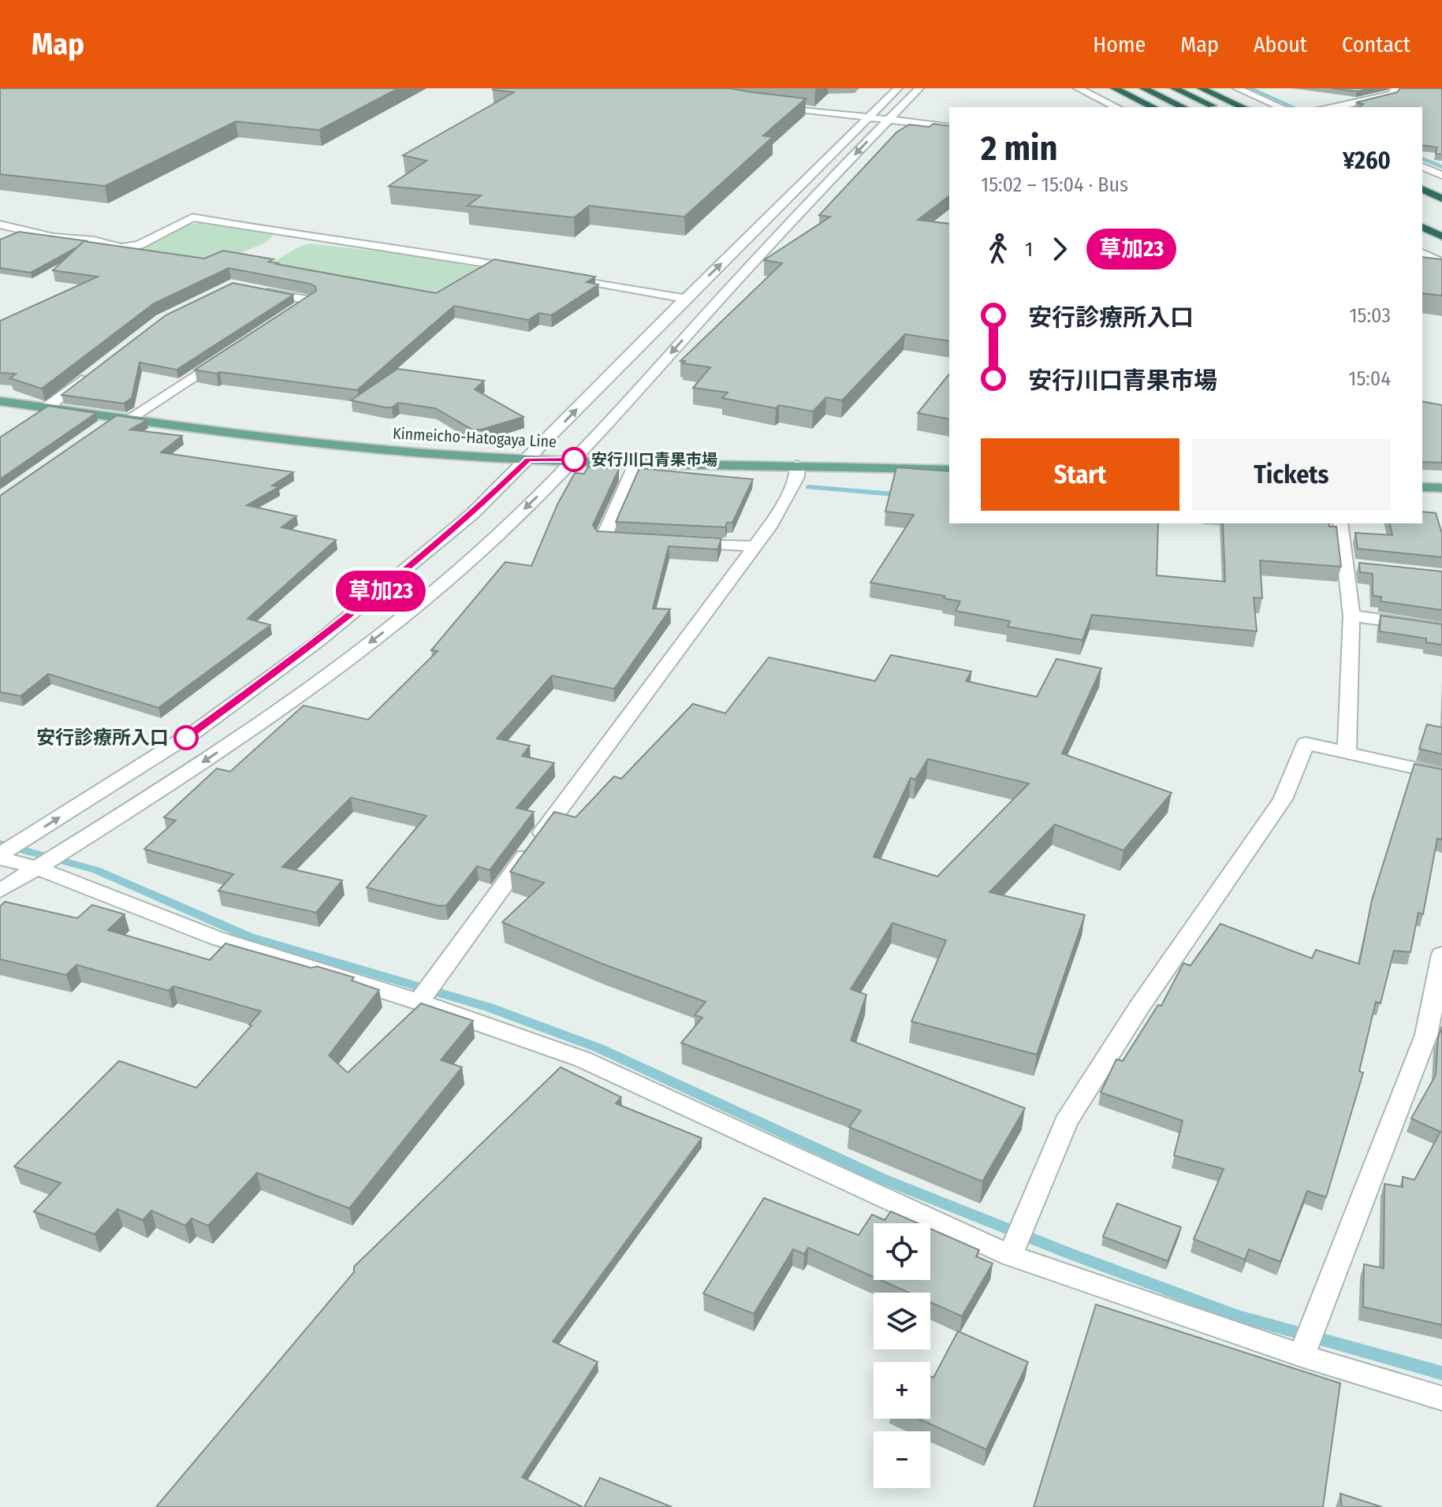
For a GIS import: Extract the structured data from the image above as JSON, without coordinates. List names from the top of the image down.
{
  "streets": {
    "main road": ["Kinmeicho-Hatogaya Line"]
  },
  "places": ["安行川口青果市場", "安行診療所入口"],
  "lines": ["bus line 草加23"],
  "page": {
    "header": "Map",
    "nav": [
      "Home",
      "Map",
      "About",
      "Contact"
    ],
    "on_map": "草加23",
    "heading": ["2 min", "15:02 – 15:04 · Bus", "¥260"],
    "legs": ["1", "草加23"],
    "list": [
      {
        "name": "安行診療所入口",
        "value": "15:03"
      },
      {
        "name": "安行川口青果市場",
        "value": "15:04"
      }
    ],
    "buttons": ["Start", "Tickets"],
    "map_buttons": ["+", "−"]
  }
}
